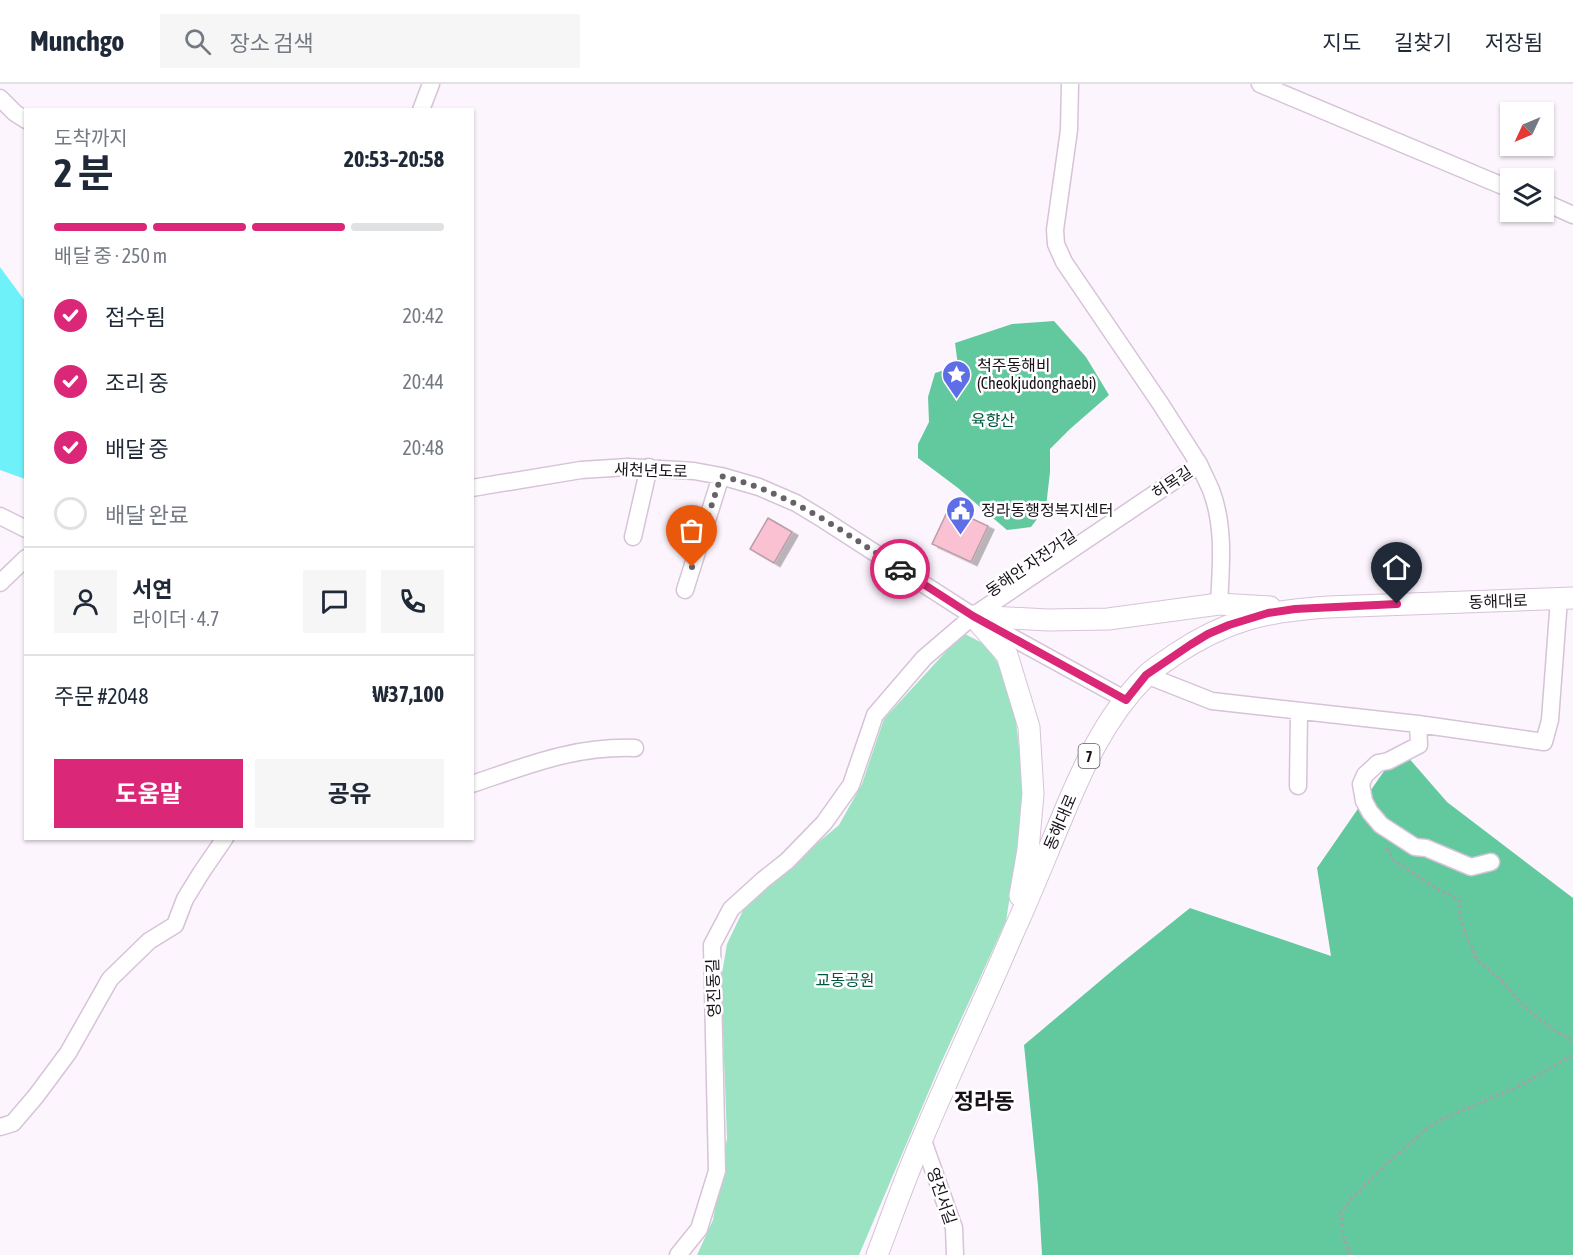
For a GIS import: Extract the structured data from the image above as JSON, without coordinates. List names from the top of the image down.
{
  "streets": {
    "main road": ["동해대로", "7"],
    "street": [
      "새천년도로",
      "허목길",
      "영진동길",
      "영진서길"
    ]
  },
  "crossings": [
    ["새천년도로", "허목길"],
    ["새천년도로", "동해대로"],
    ["새천년도로", "영진동길"],
    ["허목길", "영진동길"],
    ["동해대로", "영진서길"]
  ],
  "districts": ["정라동"],
  "parks": ["육향산", "교동공원"],
  "places": {
    "place": ["척주동해비 (Cheokjudonghaebi)"],
    "public building": ["정라동행정복지센터"]
  },
  "north": "bottom left",
  "page": {
    "header": "Munchgo",
    "search": "장소 검색",
    "nav": ["지도", "길찾기", "저장됨"],
    "heading": ["2 분", "도착까지", "20:53–20:58"],
    "panel": [
      "서연",
      "라이더 · 4.7",
      "주문 #2048",
      "₩37,100"
    ],
    "bar": "배달 중 · 250 m",
    "list": [
      ["접수됨", "20:42"],
      ["조리 중", "20:44"],
      ["배달 중", "20:48"],
      "배달 완료"
    ],
    "buttons": ["도움말", "공유"]
  }
}
